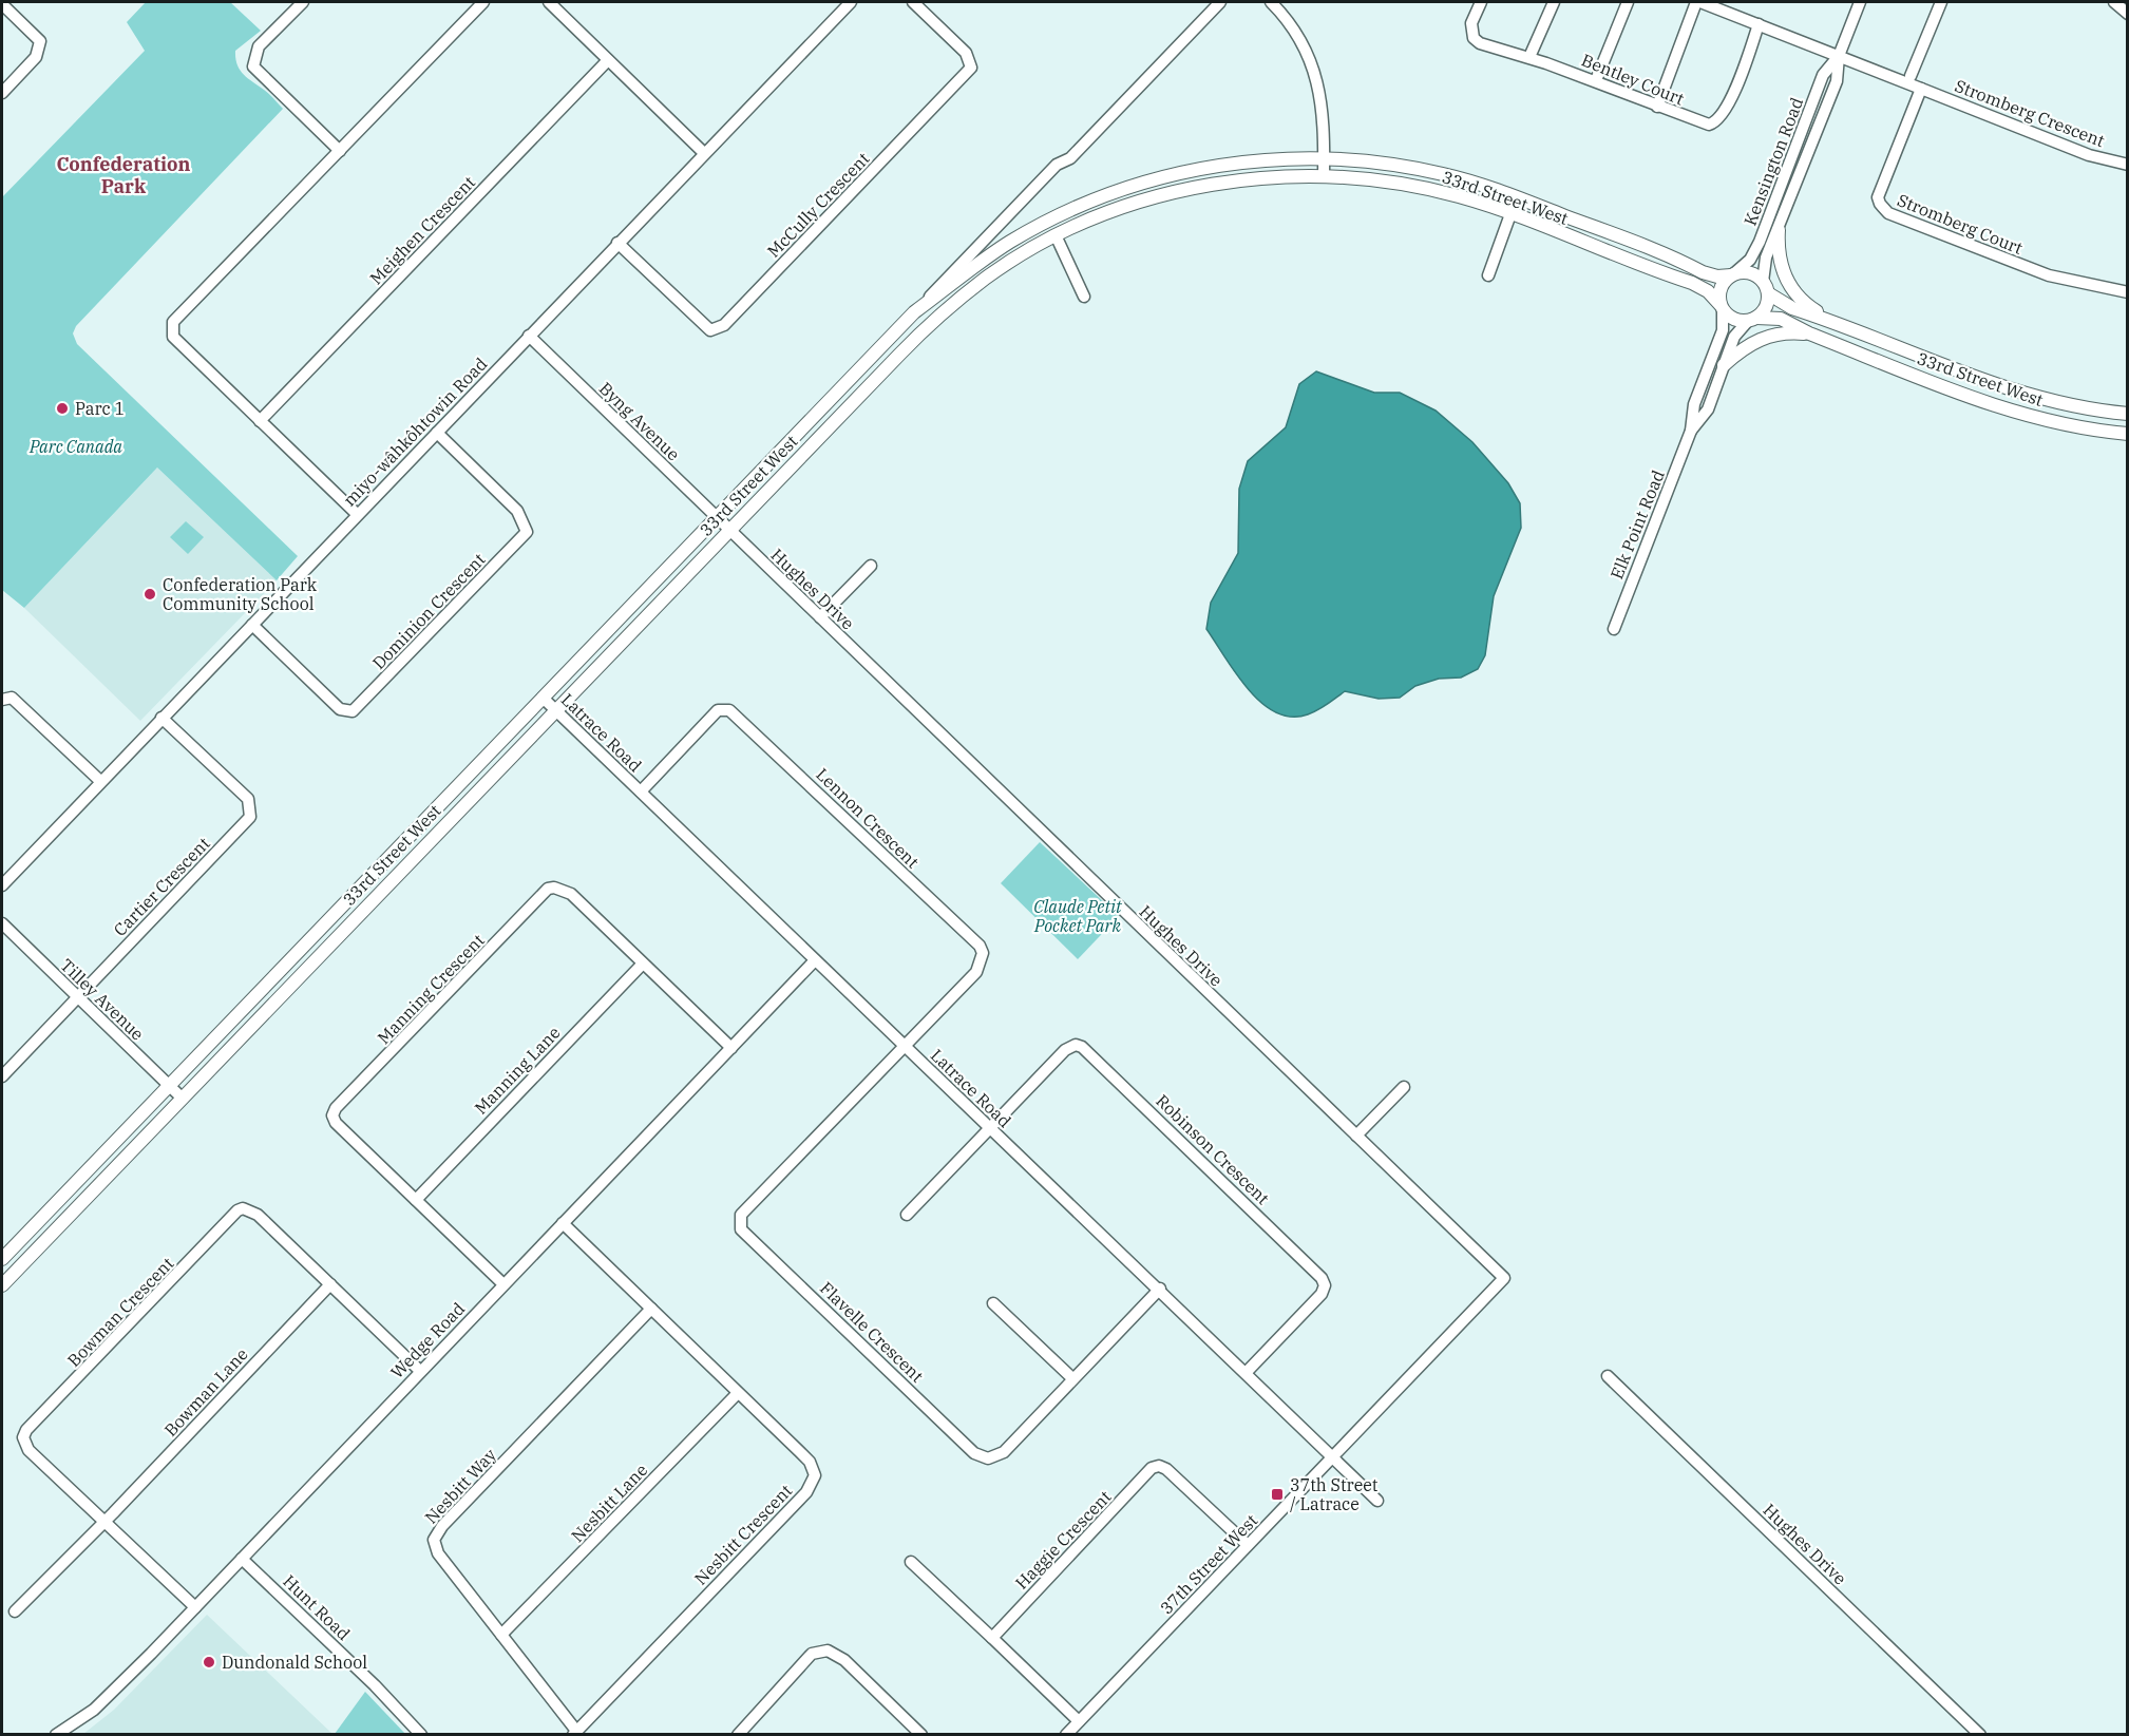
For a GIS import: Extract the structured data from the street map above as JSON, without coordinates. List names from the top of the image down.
{
  "streets": {
    "main road": ["33rd Street West"],
    "street": [
      "Bentley Court",
      "Stromberg Crescent",
      "Kensington Road",
      "McCully Crescent",
      "Stromberg Court",
      "Meighen Crescent",
      "Byng Avenue",
      "miyo-wâhkôhtowin Road",
      "Elk Point Road",
      "Hughes Drive",
      "Dominion Crescent",
      "Latrace Road",
      "Lennon Crescent",
      "Cartier Crescent",
      "Manning Crescent",
      "Tilley Avenue",
      "Manning Lane",
      "Robinson Crescent",
      "Bowman Crescent",
      "Flavelle Crescent",
      "Wedge Road",
      "Bowman Lane",
      "Nesbitt Way",
      "Nesbitt Lane",
      "Nesbitt Crescent",
      "Haggie Crescent",
      "37th Street West",
      "Hunt Road"
    ]
  },
  "crossings": [
    ["Stromberg Crescent", "Stromberg Court"],
    ["Kensington Road", "33rd Street West"],
    ["Kensington Road", "Elk Point Road"],
    ["33rd Street West", "Byng Avenue"],
    ["33rd Street West", "Elk Point Road"],
    ["33rd Street West", "Hughes Drive"],
    ["33rd Street West", "Latrace Road"],
    ["33rd Street West", "Tilley Avenue"],
    ["McCully Crescent", "miyo-wâhkôhtowin Road"],
    ["Byng Avenue", "miyo-wâhkôhtowin Road"],
    ["Byng Avenue", "Hughes Drive"],
    ["miyo-wâhkôhtowin Road", "Dominion Crescent"],
    ["miyo-wâhkôhtowin Road", "Cartier Crescent"],
    ["Hughes Drive", "37th Street West"],
    ["Latrace Road", "Lennon Crescent"],
    ["Latrace Road", "Robinson Crescent"],
    ["Latrace Road", "Flavelle Crescent"],
    ["Latrace Road", "Wedge Road"],
    ["Latrace Road", "37th Street West"],
    ["Lennon Crescent", "Flavelle Crescent"],
    ["Cartier Crescent", "Tilley Avenue"],
    ["Manning Crescent", "Manning Lane"],
    ["Manning Crescent", "Wedge Road"],
    ["Bowman Crescent", "Wedge Road"],
    ["Bowman Crescent", "Bowman Lane"],
    ["Wedge Road", "Nesbitt Crescent"],
    ["Wedge Road", "Hunt Road"],
    ["Nesbitt Way", "Nesbitt Lane"],
    ["Nesbitt Way", "Nesbitt Crescent"],
    ["Nesbitt Lane", "Nesbitt Crescent"],
    ["Haggie Crescent", "37th Street West"]
  ],
  "districts": ["Confederation Park"],
  "parks": ["Parc Canada", "Claude Petit Pocket Park"],
  "places": {
    "other": ["Parc 1", "Confederation Park Community School", "Dundonald School"],
    "transit": ["37th Street / Latrace"]
  }
}
